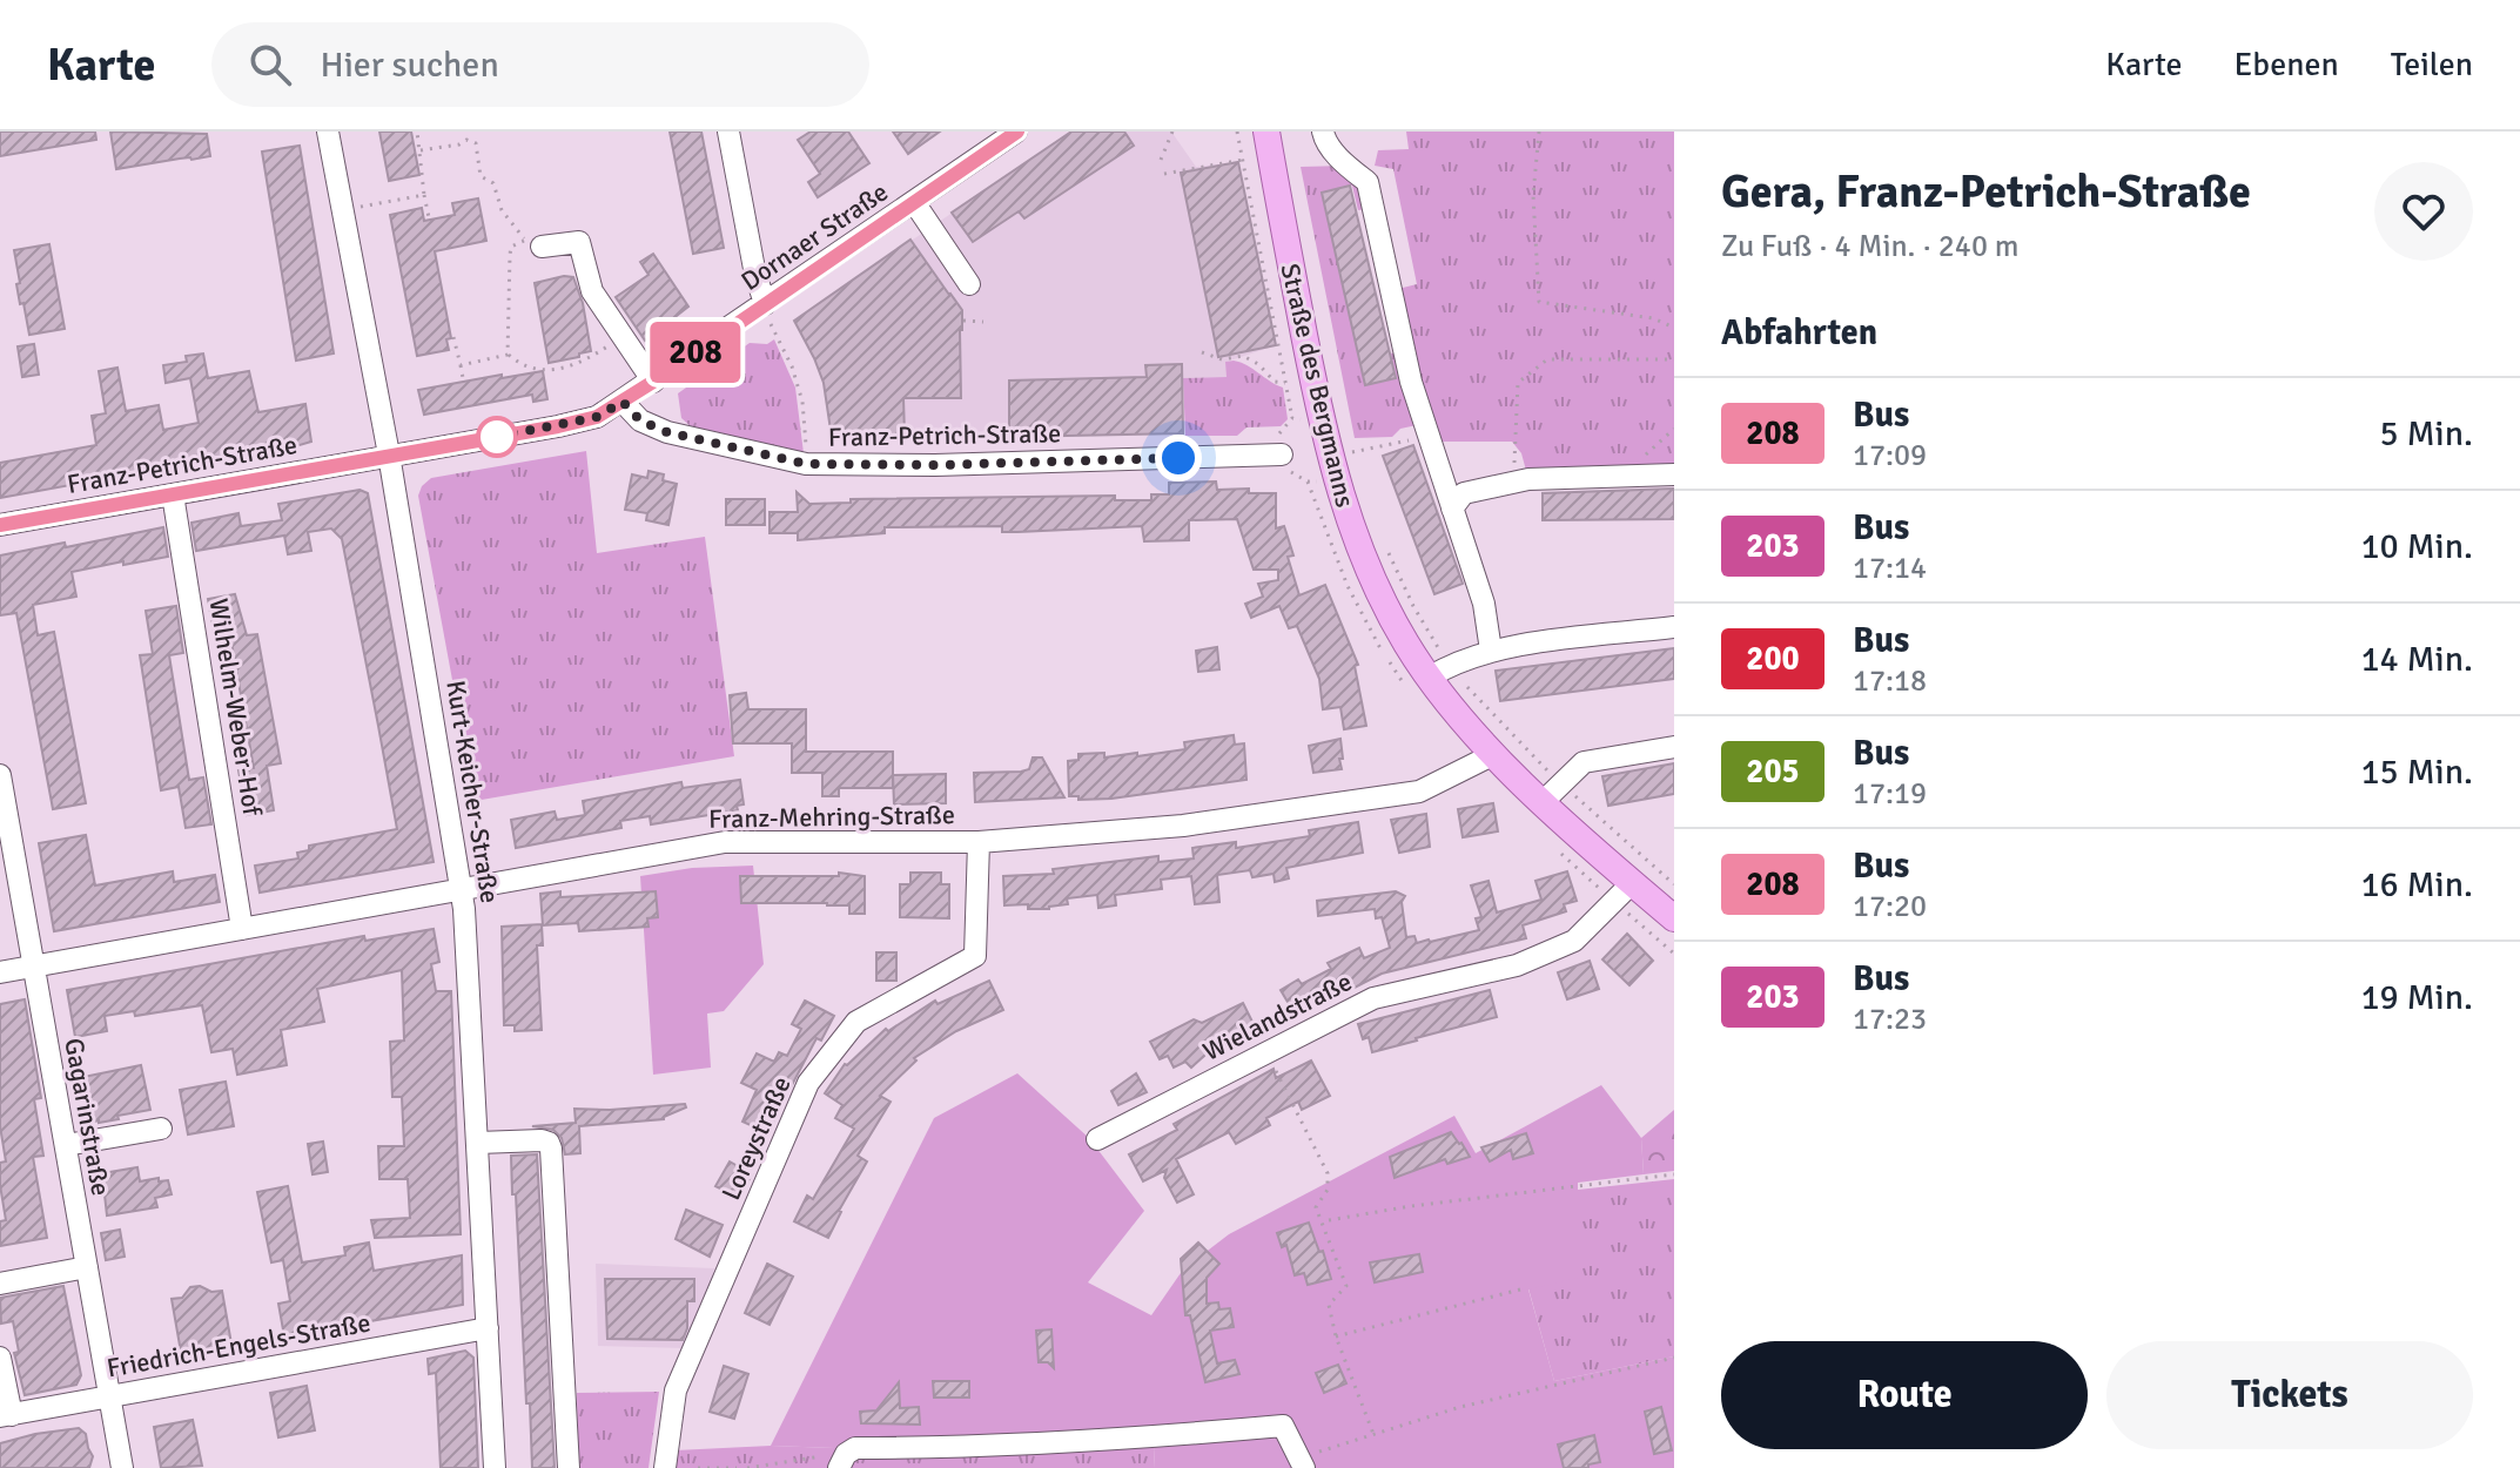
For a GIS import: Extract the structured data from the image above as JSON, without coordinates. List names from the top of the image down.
{
  "streets": {
    "main road": ["Straße des Bergmanns"],
    "street": [
      "Dornaer Straße",
      "Franz-Petrich-Straße",
      "Wilhelm-Weber-Hof",
      "Kurt-Keicher-Straße",
      "Franz-Mehring-Straße",
      "Wielandstraße",
      "Gagarinstraße",
      "Loreystraße",
      "Friedrich-Engels-Straße"
    ]
  },
  "crossings": [
    ["Dornaer Straße", "Franz-Petrich-Straße"],
    ["Straße des Bergmanns", "Franz-Mehring-Straße"],
    ["Straße des Bergmanns", "Wielandstraße"],
    ["Franz-Petrich-Straße", "Wilhelm-Weber-Hof"],
    ["Franz-Petrich-Straße", "Kurt-Keicher-Straße"],
    ["Wilhelm-Weber-Hof", "Franz-Mehring-Straße"],
    ["Kurt-Keicher-Straße", "Franz-Mehring-Straße"],
    ["Kurt-Keicher-Straße", "Friedrich-Engels-Straße"],
    ["Franz-Mehring-Straße", "Gagarinstraße"],
    ["Franz-Mehring-Straße", "Loreystraße"],
    ["Gagarinstraße", "Friedrich-Engels-Straße"]
  ],
  "lines": ["bus line 208"],
  "page": {
    "header": "Karte",
    "search": "Hier suchen",
    "nav": ["Karte", "Ebenen", "Teilen"],
    "on_map": "208",
    "heading": [
      ["Gera, Franz-Petrich-Straße", "Zu Fuß · 4 Min. · 240 m"],
      "Abfahrten"
    ],
    "list": [
      {
        "mark": "208",
        "name": "Bus",
        "note": "17:09",
        "value": "5 Min."
      },
      {
        "mark": "203",
        "name": "Bus",
        "note": "17:14",
        "value": "10 Min."
      },
      {
        "mark": "200",
        "name": "Bus",
        "note": "17:18",
        "value": "14 Min."
      },
      {
        "mark": "205",
        "name": "Bus",
        "note": "17:19",
        "value": "15 Min."
      },
      {
        "mark": "208",
        "name": "Bus",
        "note": "17:20",
        "value": "16 Min."
      },
      {
        "mark": "203",
        "name": "Bus",
        "note": "17:23",
        "value": "19 Min."
      }
    ],
    "buttons": ["Route", "Tickets"]
  }
}
